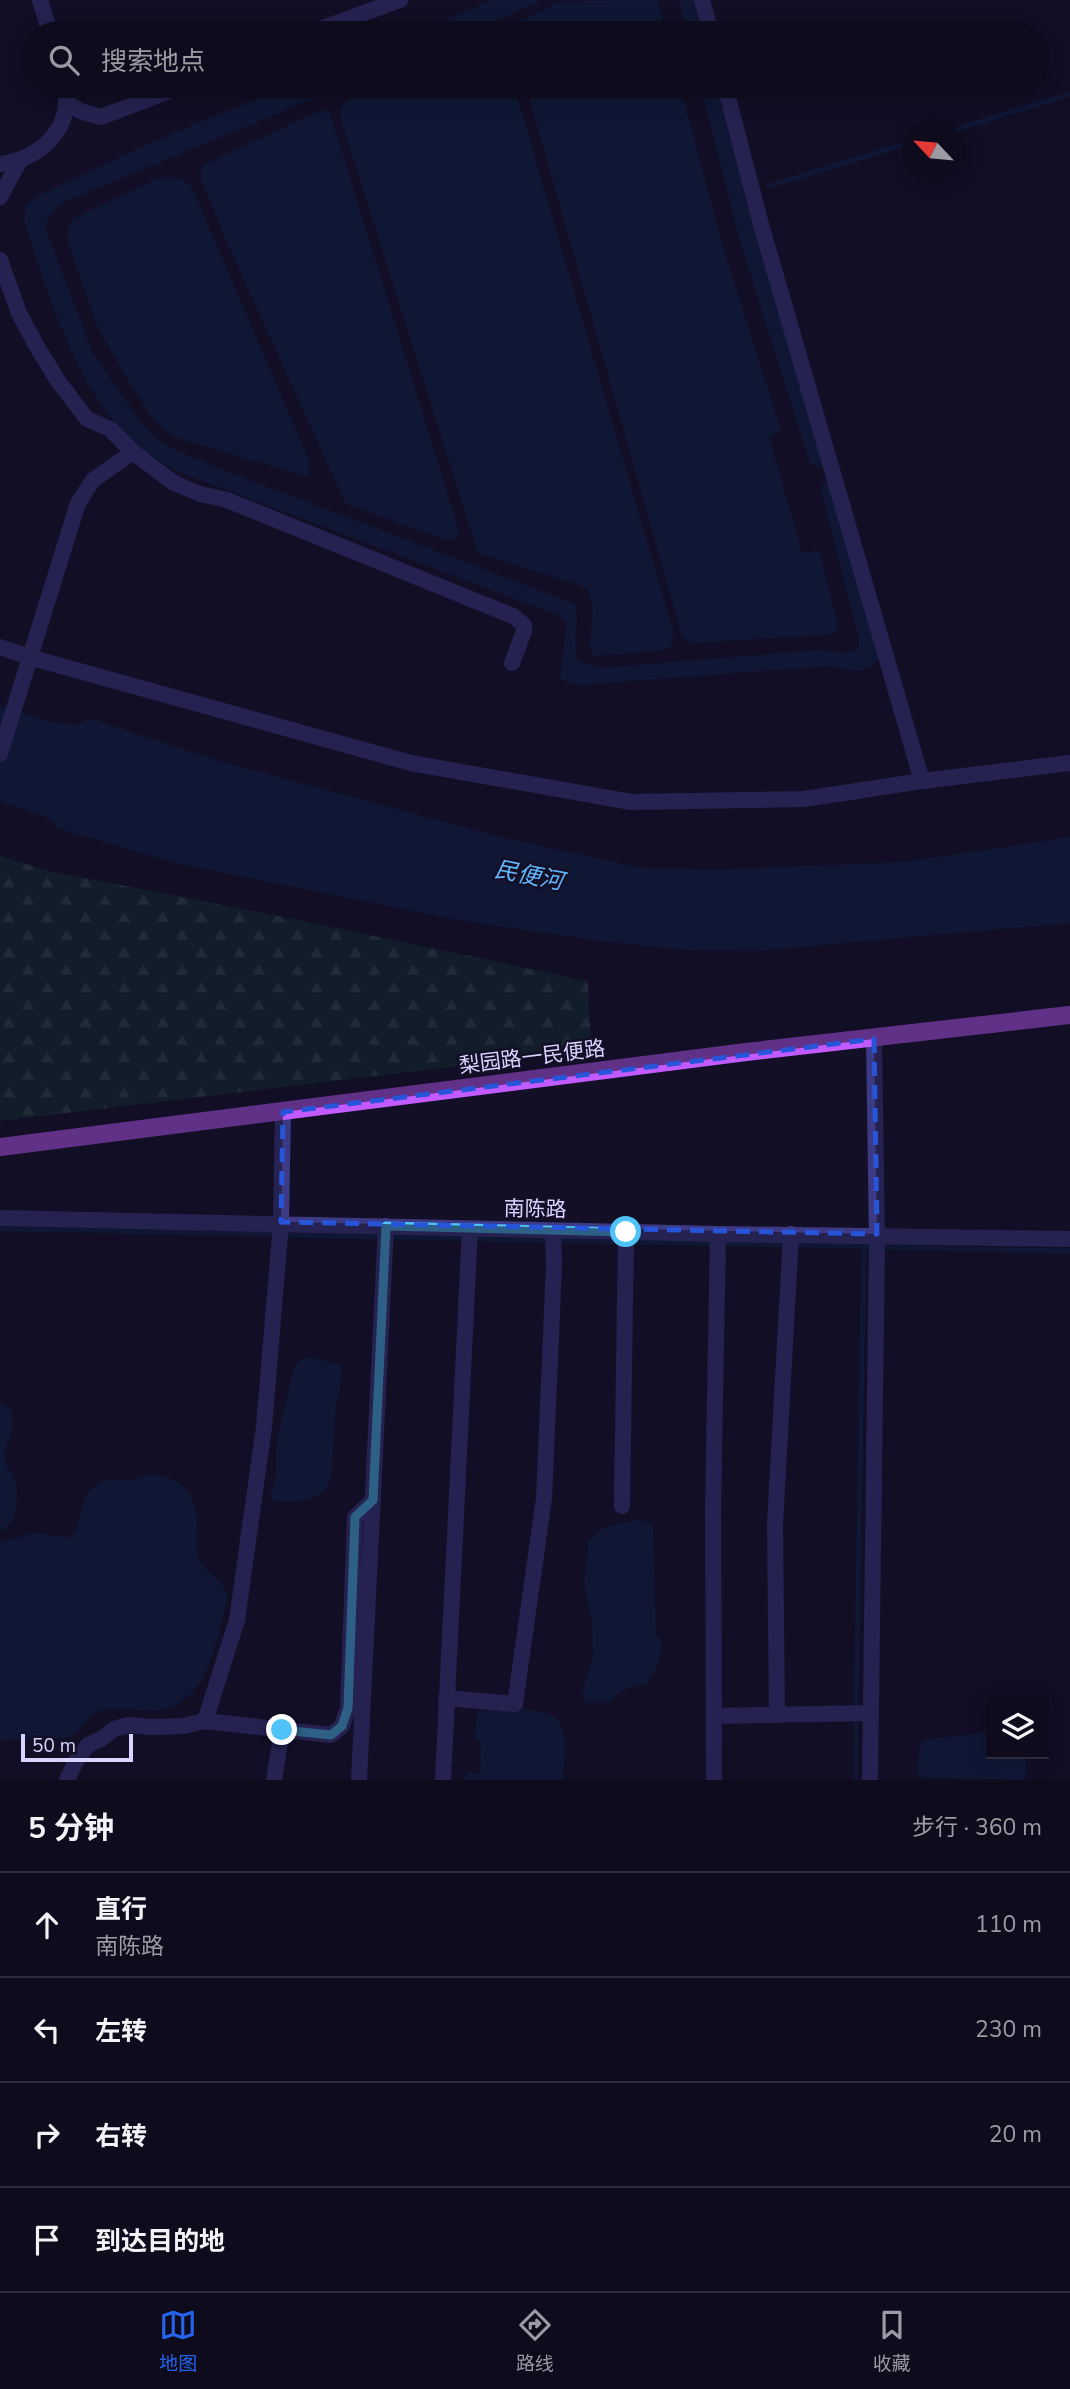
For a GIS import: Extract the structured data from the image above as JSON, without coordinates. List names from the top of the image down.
{
  "streets": {
    "main road": ["梨园路一民便路"],
    "street": ["南陈路"]
  },
  "water": ["民便河"],
  "scale_bar": "50 m",
  "north": "top left",
  "page": {
    "search": "搜索地点",
    "scale": "50 m",
    "heading": ["5 分钟", "步行 · 360 m"],
    "list": [
      ["直行", "南陈路", "110 m"],
      ["左转", "230 m"],
      ["右转", "20 m"],
      "到达目的地"
    ],
    "nav": ["地图", "路线", "收藏"]
  }
}
